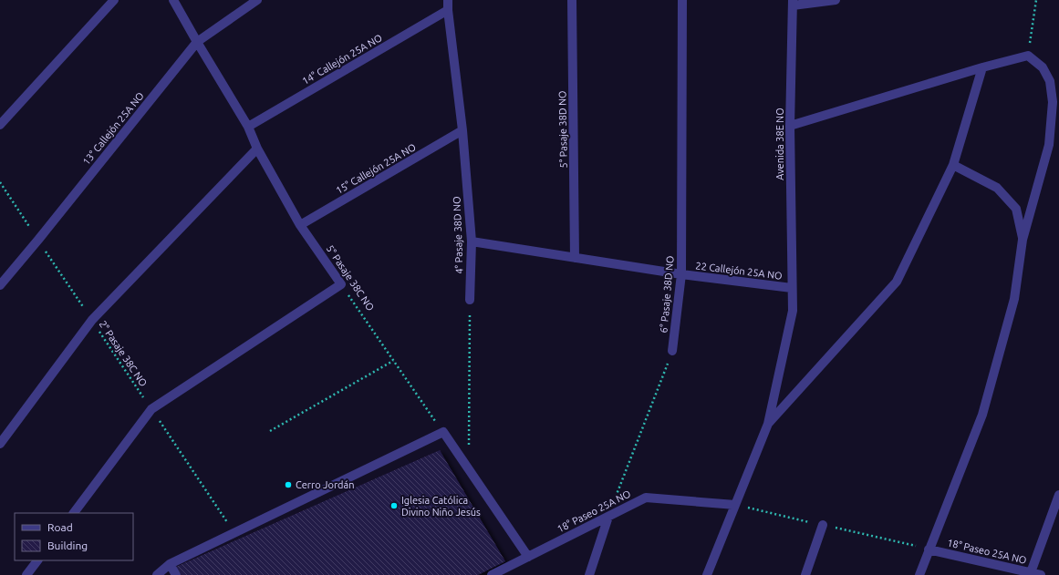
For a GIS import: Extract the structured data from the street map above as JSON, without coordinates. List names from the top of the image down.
{
  "streets": {
    "street": [
      "14° Callejón 25A NO",
      "13° Callejón 25A NO",
      "5° Pasaje 38D NO",
      "Avenida 38E NO",
      "15° Callejón 25A NO",
      "4° Pasaje 38D NO",
      "22 Callejón 25A NO",
      "5° Pasaje 38C NO",
      "6° Pasaje 38D NO",
      "18° Paseo 25A NO"
    ],
    "path": ["2° Pasaje 38C NO"]
  },
  "crossings": [
    ["14° Callejón 25A NO", "4° Pasaje 38D NO"],
    ["14° Callejón 25A NO", "5° Pasaje 38C NO"],
    ["13° Callejón 25A NO", "5° Pasaje 38C NO"],
    ["13° Callejón 25A NO", "2° Pasaje 38C NO"],
    ["5° Pasaje 38D NO", "22 Callejón 25A NO"],
    ["Avenida 38E NO", "22 Callejón 25A NO"],
    ["15° Callejón 25A NO", "4° Pasaje 38D NO"],
    ["15° Callejón 25A NO", "5° Pasaje 38C NO"],
    ["4° Pasaje 38D NO", "22 Callejón 25A NO"],
    ["22 Callejón 25A NO", "6° Pasaje 38D NO"],
    ["22 Callejón 25A NO", "18° Paseo 25A NO"]
  ],
  "places": ["Cerro Jordán", "Iglesia Católica Divino Niño Jesús"],
  "legend": ["Road", "Building"]
}
